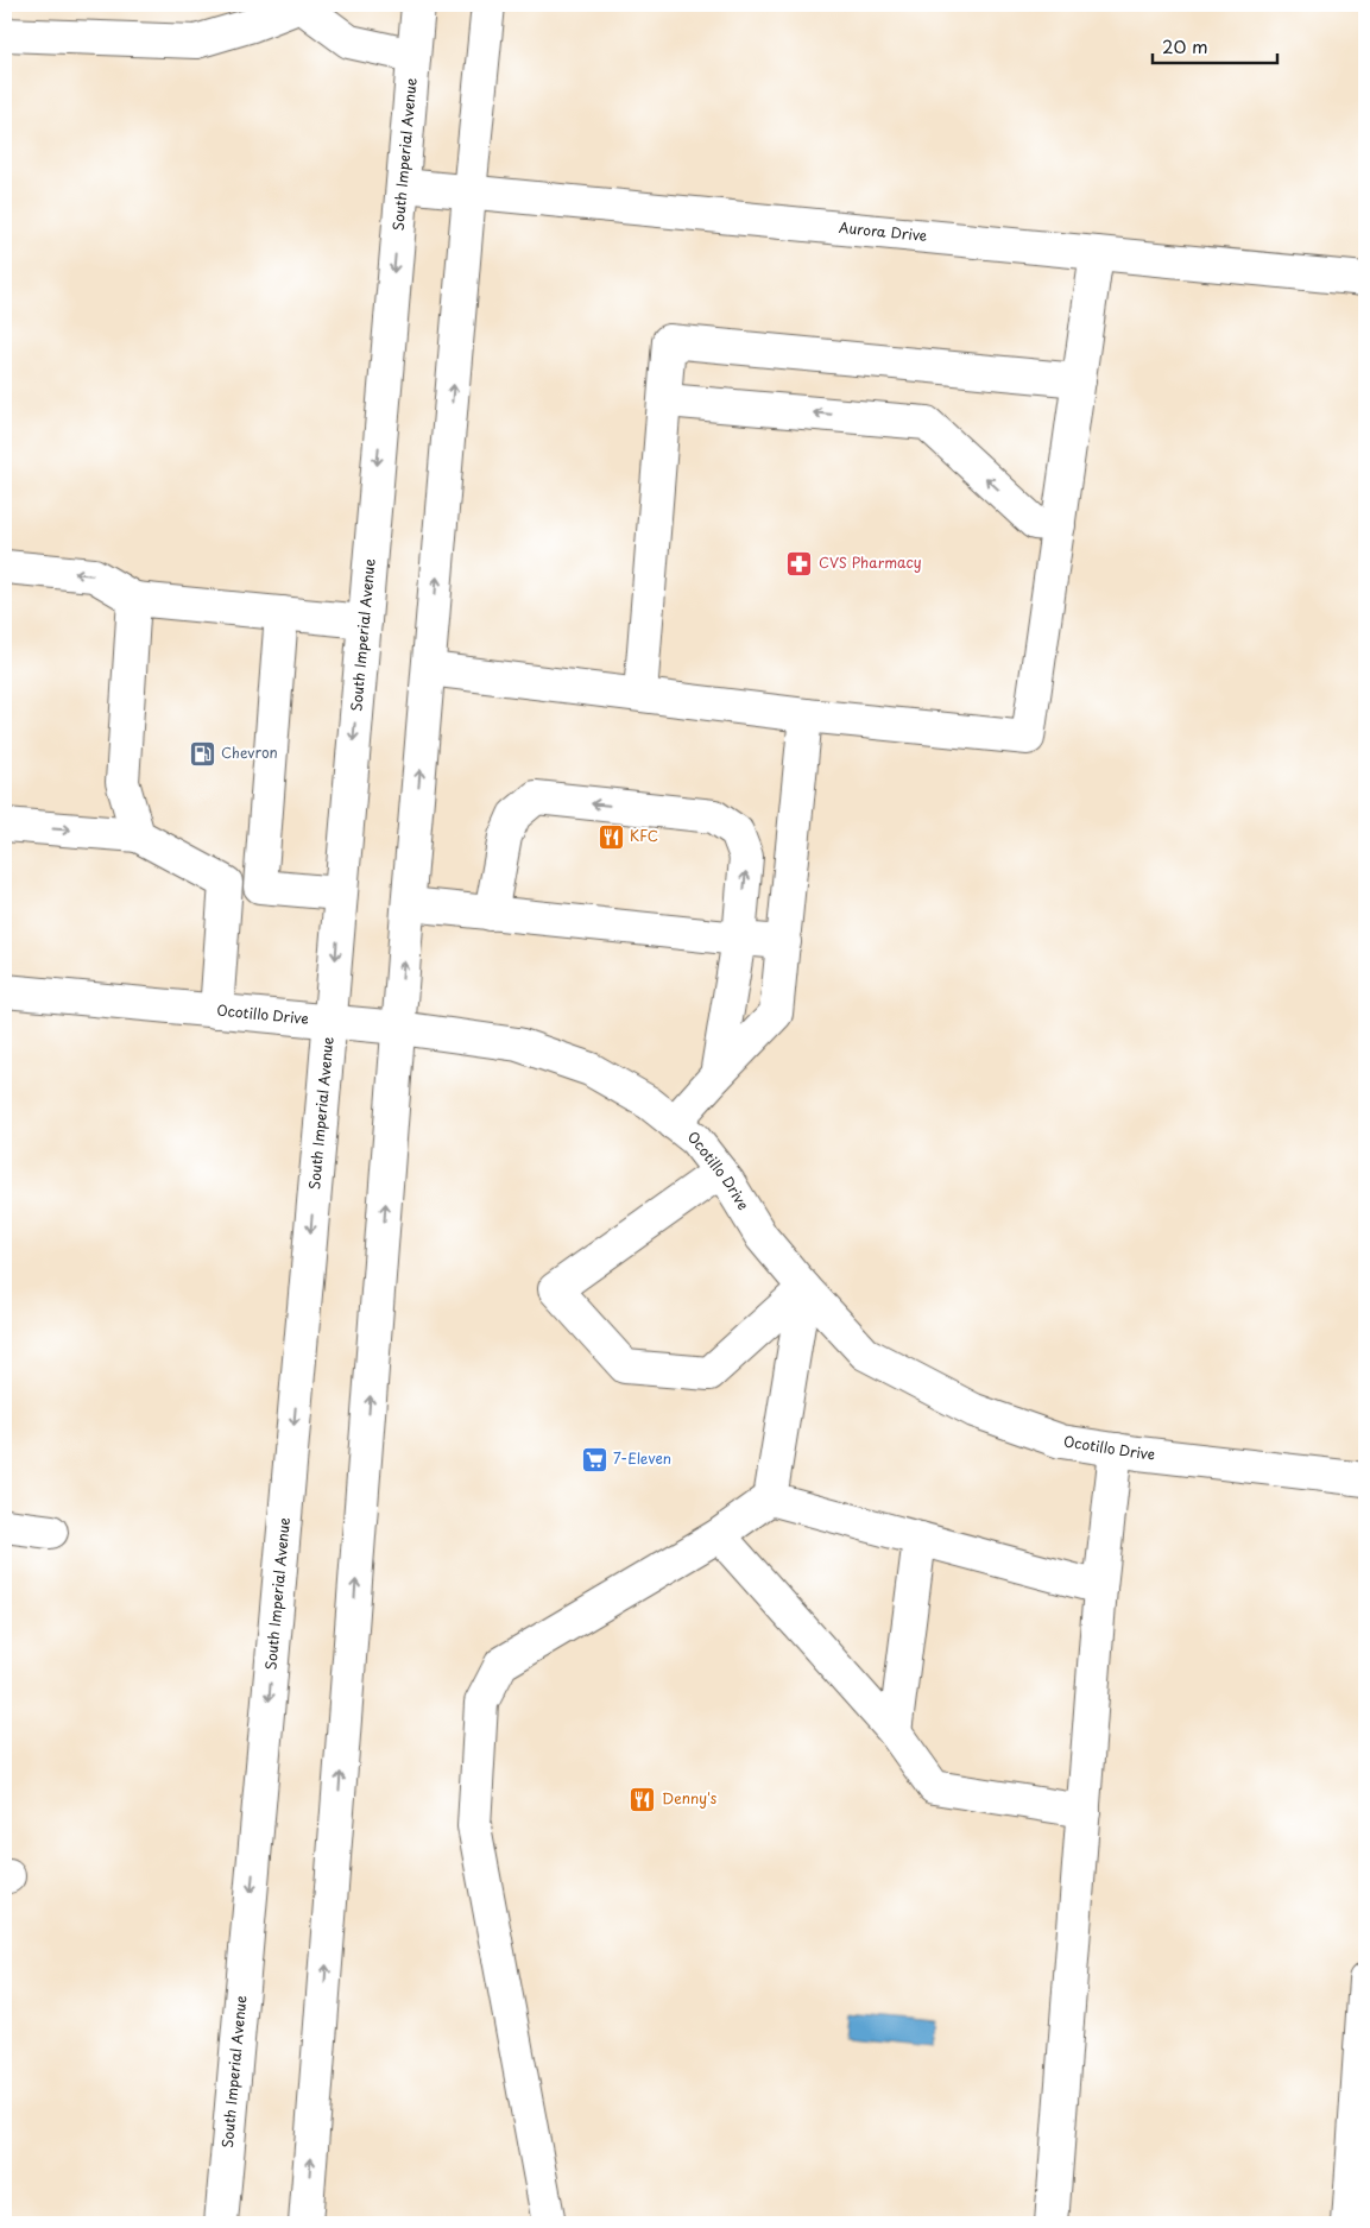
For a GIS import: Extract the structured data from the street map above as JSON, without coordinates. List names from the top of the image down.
{
  "streets": {
    "main road": ["South Imperial Avenue", "Aurora Drive", "Ocotillo Drive"]
  },
  "crossings": [
    ["South Imperial Avenue", "Aurora Drive"],
    ["South Imperial Avenue", "Ocotillo Drive"]
  ],
  "places": {
    "pharmacy": ["CVS Pharmacy"],
    "fuel station": ["Chevron"],
    "restaurant": ["KFC", "Denny's"],
    "supermarket": ["7-Eleven"]
  },
  "scale_bar": "20 m"
}
